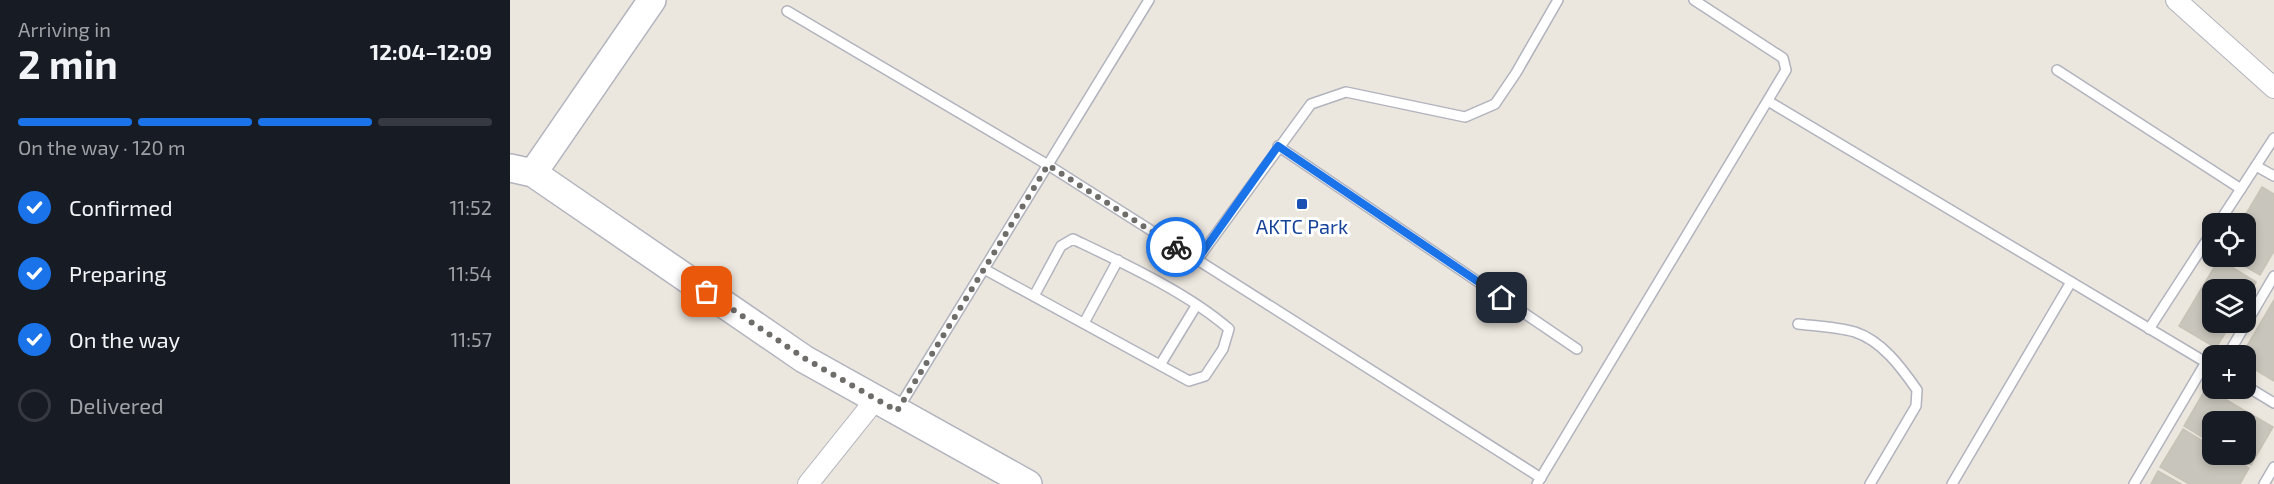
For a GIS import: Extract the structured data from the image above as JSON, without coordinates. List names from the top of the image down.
{
  "places": {
    "transit": ["AKTC Park"]
  },
  "page": {
    "heading": ["2 min", "Arriving in", "12:04–12:09"],
    "bar": "On the way · 120 m",
    "list": [
      ["Confirmed", "11:52"],
      ["Preparing", "11:54"],
      ["On the way", "11:57"],
      "Delivered"
    ],
    "map_buttons": ["+", "−"]
  }
}
